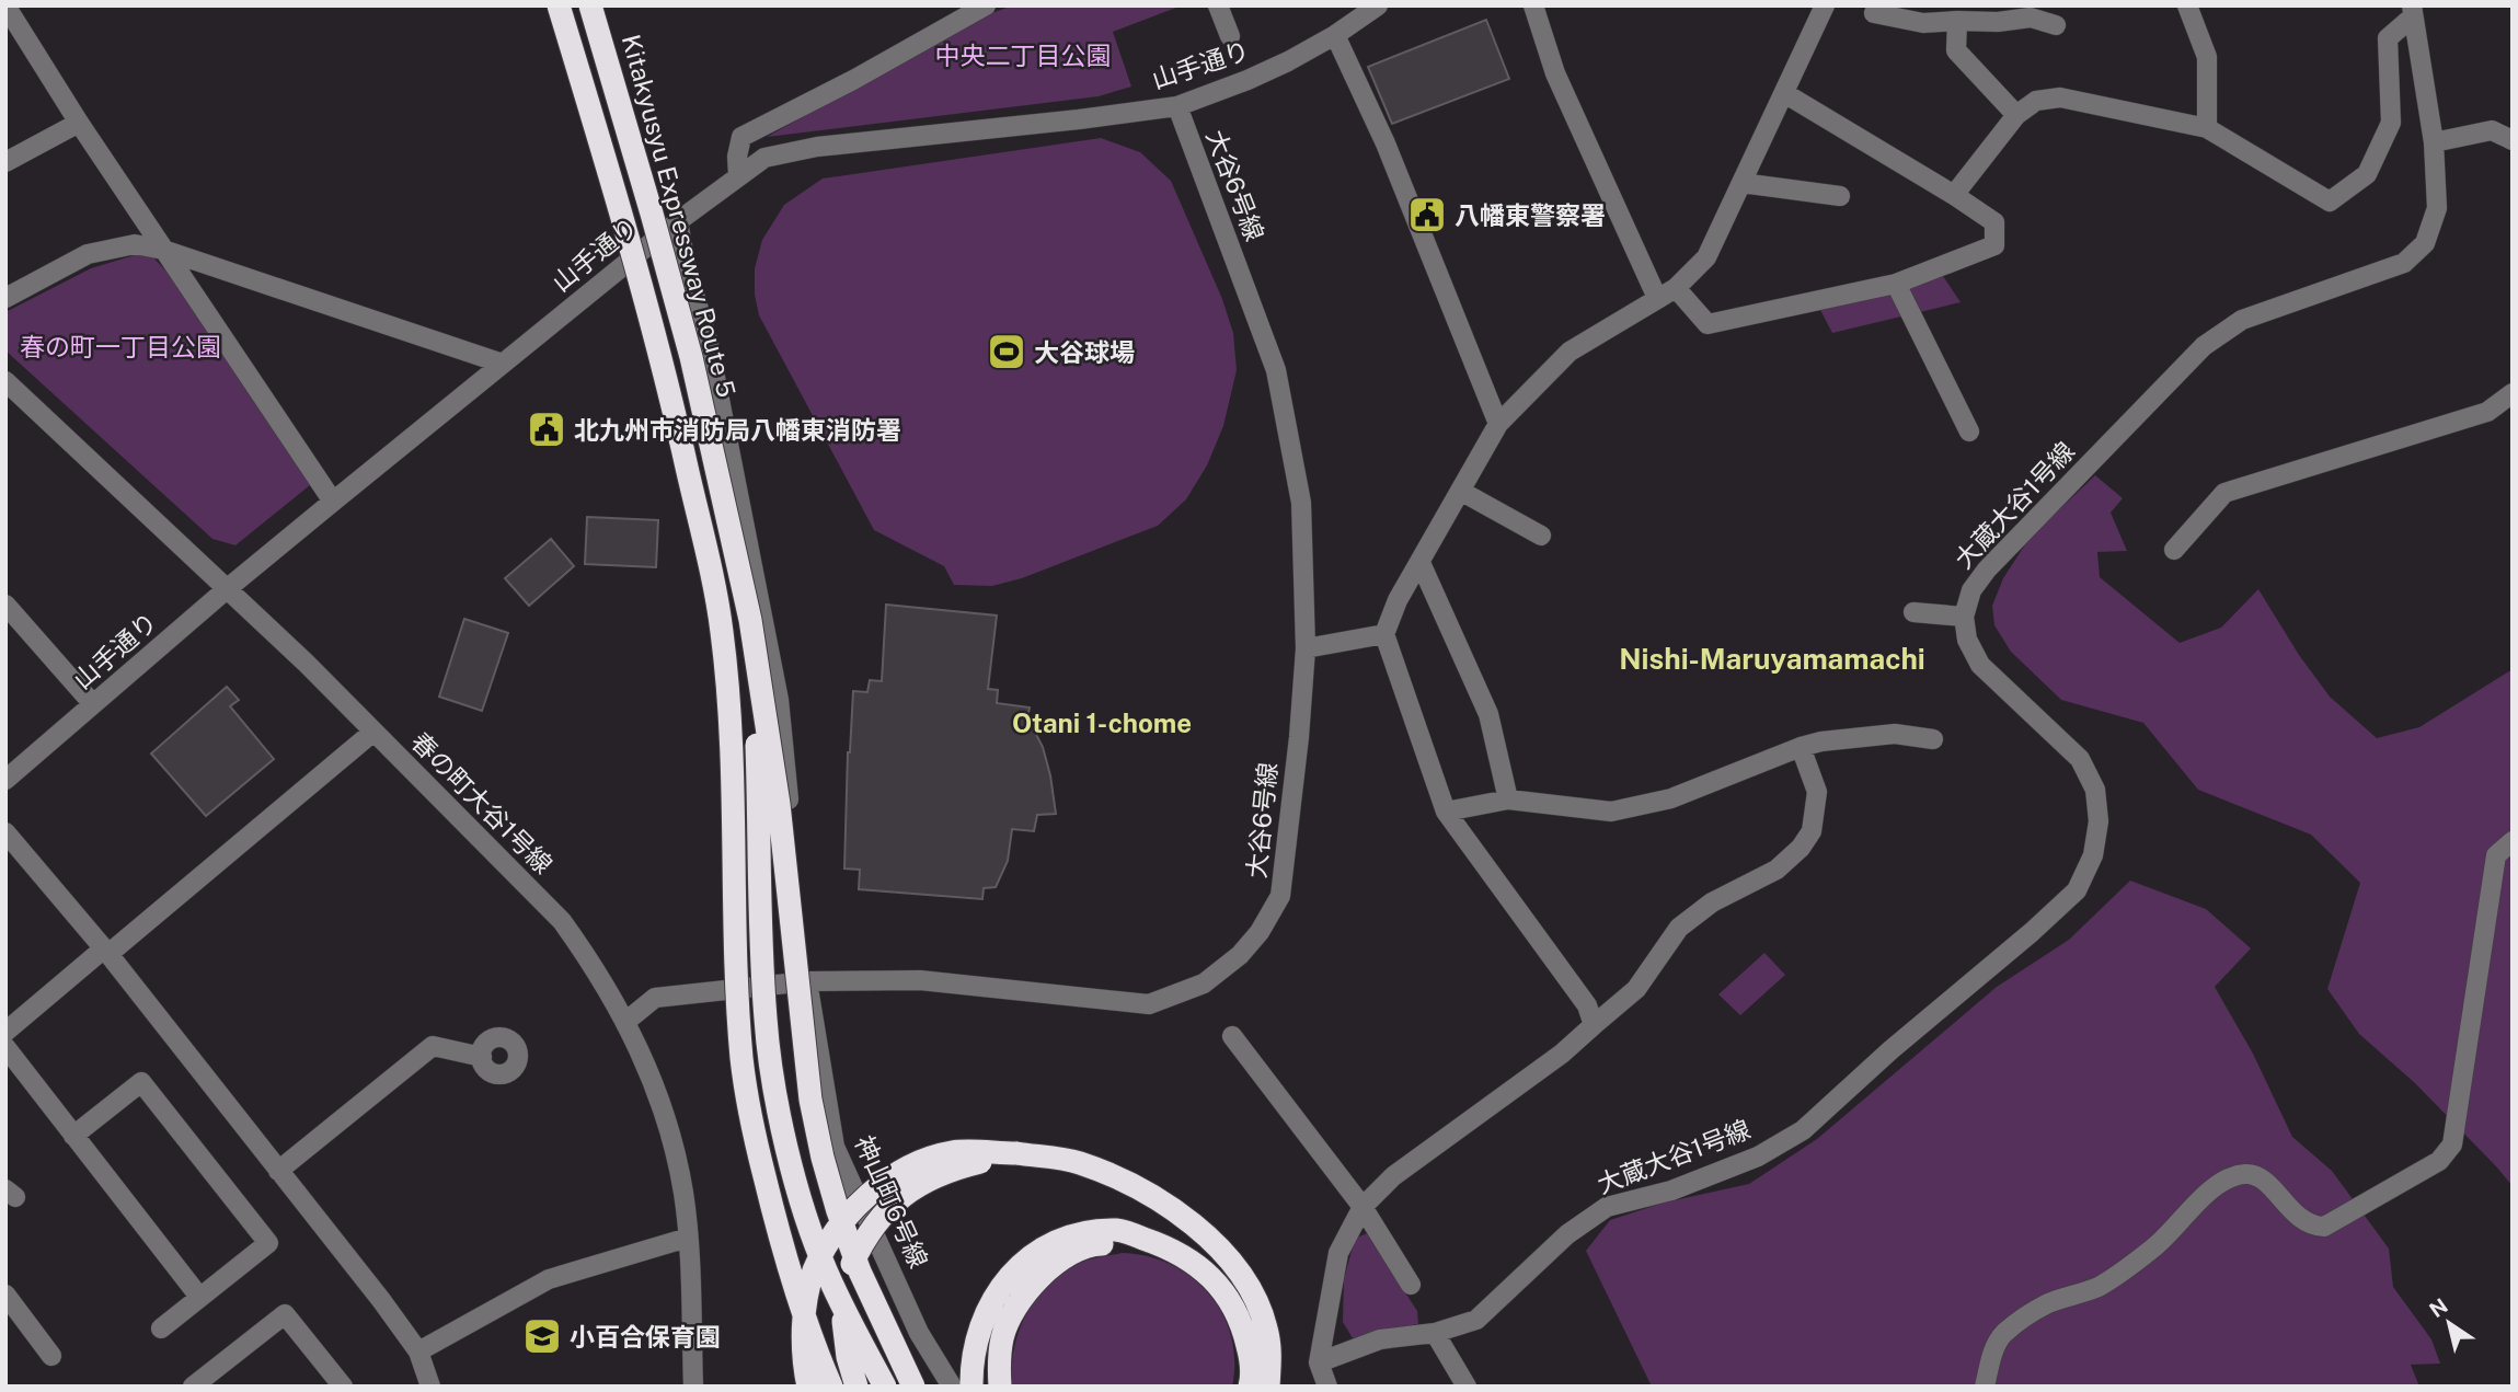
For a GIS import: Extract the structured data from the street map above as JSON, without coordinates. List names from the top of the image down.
{
  "streets": {
    "highway": ["Kitakyusyu Expressway Route 5"],
    "street": [
      "山手通り",
      "大谷6号線",
      "大蔵大谷1号線",
      "春の町大谷1号線",
      "神山町6号線"
    ]
  },
  "crossings": [
    ["山手通り", "大谷6号線"],
    ["山手通り", "春の町大谷1号線"],
    ["山手通り", "神山町6号線"],
    ["大谷6号線", "春の町大谷1号線"],
    ["大谷6号線", "神山町6号線"]
  ],
  "districts": ["Nishi-Maruyamamachi", "Otani 1-chome"],
  "parks": ["中央二丁目公園", "春の町一丁目公園"],
  "places": {
    "public building": ["八幡東警察署", "北九州市消防局八幡東消防署"],
    "sports": ["大谷球場"],
    "school or university": ["小百合保育園"]
  },
  "north": "top left"
}
